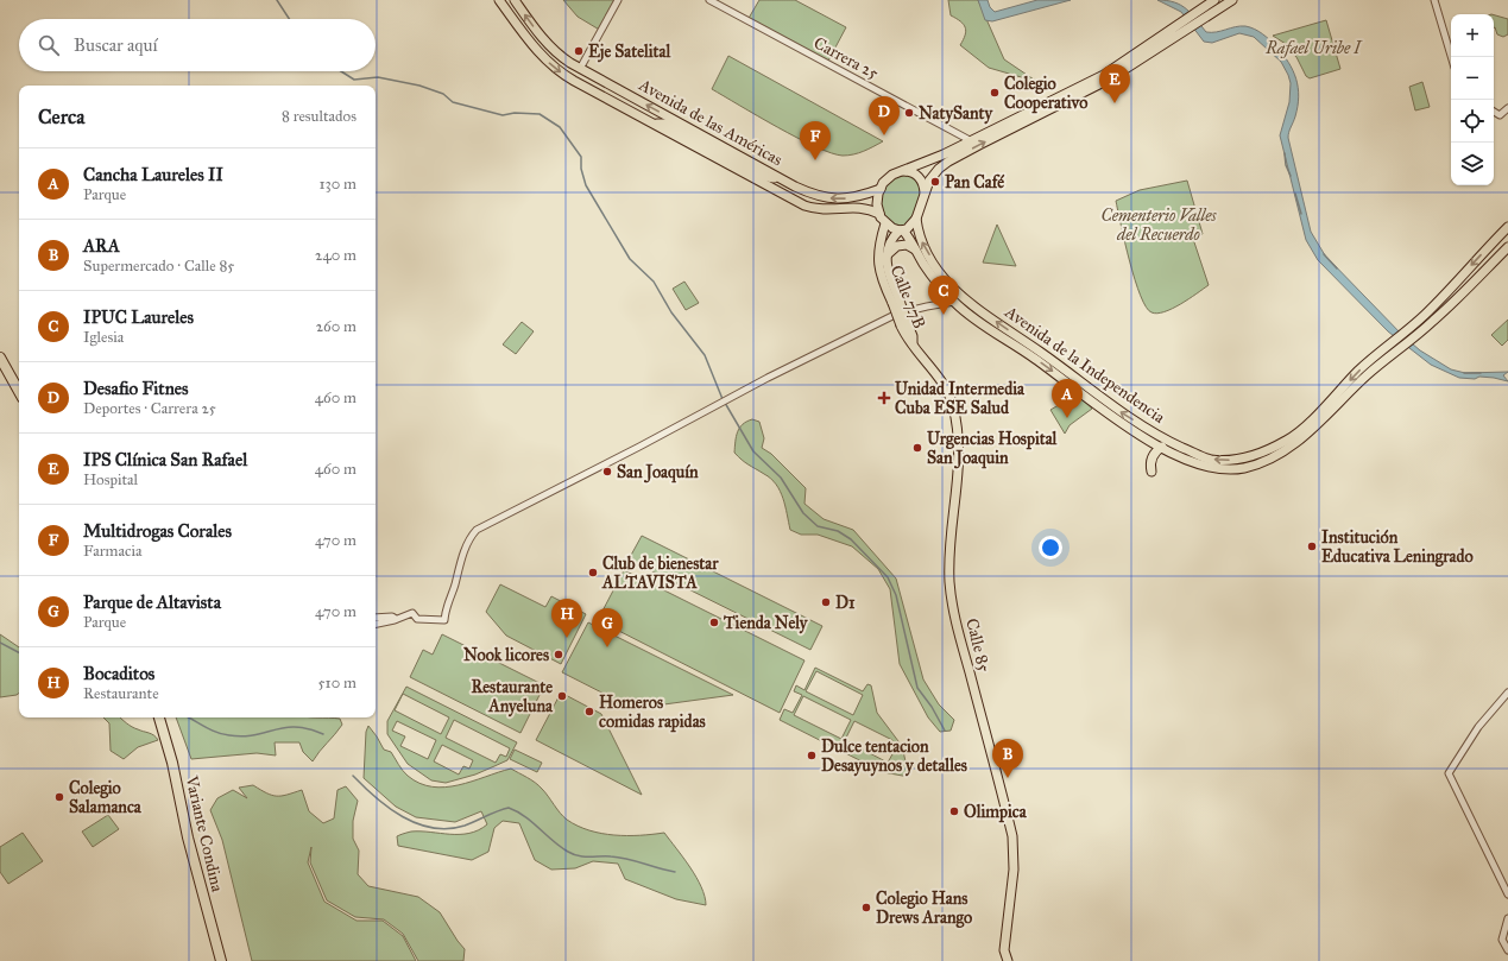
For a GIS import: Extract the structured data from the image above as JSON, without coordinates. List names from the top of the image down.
{
  "streets": {
    "highway": ["Variante Condina"],
    "main road": [
      "Avenida de las Américas",
      "Calle 77B",
      "Avenida de la Independencia",
      "Calle 85"
    ],
    "street": ["Carrera 25"]
  },
  "crossings": [
    ["Carrera 25", "Avenida de las Américas"],
    ["Avenida de las Américas", "Calle 77B"],
    ["Avenida de las Américas", "Avenida de la Independencia"],
    ["Calle 77B", "Avenida de la Independencia"],
    ["Calle 77B", "Calle 85"]
  ],
  "parks": ["Rafael Uribe I", "Cementerio Valles del Recuerdo"],
  "places": {
    "other": [
      "Eje Satelital",
      "Colegio Cooperativo",
      "NatySanty",
      "Pan Café",
      "Urgencias Hospital San Joaquin",
      "San Joaquín",
      "Institución Educativa Leningrado",
      "Club de bienestar ALTAVISTA",
      "D1",
      "Tienda Nely",
      "Nook licores",
      "Restaurante Anyeluna",
      "Homeros comidas rapidas",
      "Dulce tentacion Desayuynos y detalles",
      "Colegio Salamanca",
      "Olimpica",
      "Colegio Hans Drews Arango"
    ],
    "health": ["Unidad Intermedia Cuba ESE Salud"]
  },
  "page": {
    "map_buttons": ["+", "−"],
    "search": "Buscar aquí",
    "pins": [
      "E",
      "D",
      "F",
      "C",
      "A",
      "H",
      "G",
      "B"
    ],
    "heading": ["Cerca", "8 resultados"],
    "list": [
      {
        "mark": "A",
        "name": "Cancha Laureles II",
        "note": "Parque",
        "value": "130 m"
      },
      {
        "mark": "B",
        "name": "ARA",
        "note": "Supermercado · Calle 85",
        "value": "240 m"
      },
      {
        "mark": "C",
        "name": "IPUC Laureles",
        "note": "Iglesia",
        "value": "260 m"
      },
      {
        "mark": "D",
        "name": "Desafio Fitnes",
        "note": "Deportes · Carrera 25",
        "value": "460 m"
      },
      {
        "mark": "E",
        "name": "IPS Clínica San Rafael",
        "note": "Hospital",
        "value": "460 m"
      },
      {
        "mark": "F",
        "name": "Multidrogas Corales",
        "note": "Farmacia",
        "value": "470 m"
      },
      {
        "mark": "G",
        "name": "Parque de Altavista",
        "note": "Parque",
        "value": "470 m"
      },
      {
        "mark": "H",
        "name": "Bocaditos",
        "note": "Restaurante",
        "value": "510 m"
      }
    ]
  }
}
